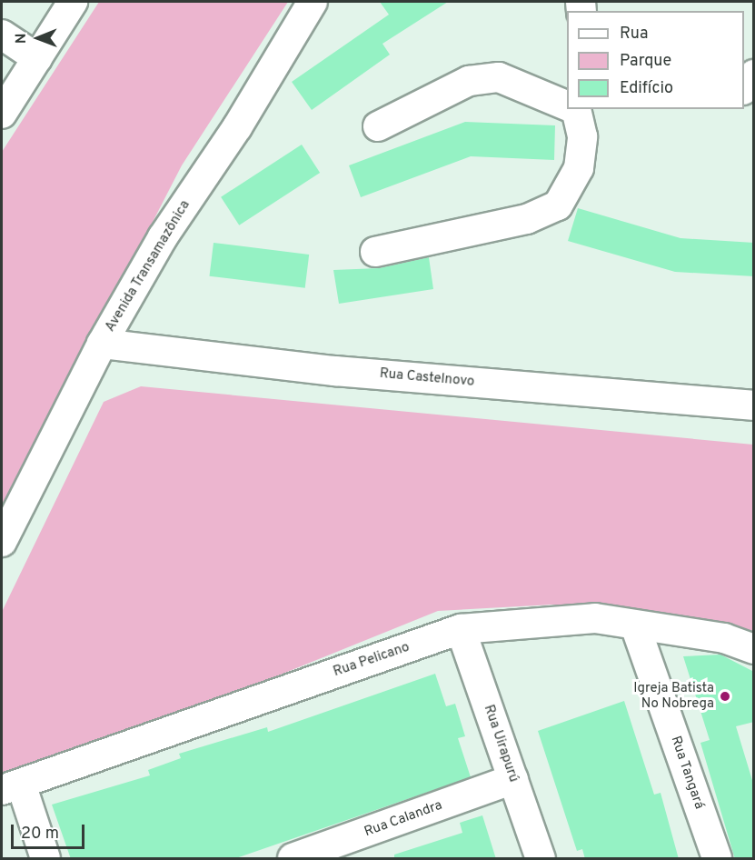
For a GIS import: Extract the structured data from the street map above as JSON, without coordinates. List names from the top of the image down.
{
  "streets": {
    "street": [
      "Avenida Transamazônica",
      "Rua Castelnovo",
      "Rua Pelicano",
      "Rua Uirapurú",
      "Rua Tangará",
      "Rua Calandra"
    ]
  },
  "crossings": [
    ["Avenida Transamazônica", "Rua Castelnovo"],
    ["Rua Pelicano", "Rua Uirapurú"],
    ["Rua Pelicano", "Rua Tangará"],
    ["Rua Uirapurú", "Rua Calandra"]
  ],
  "places": ["Igreja Batista No Nobrega"],
  "legend": ["Rua", "Parque", "Edifício"],
  "scale_bar": "20 m",
  "north": "left"
}
